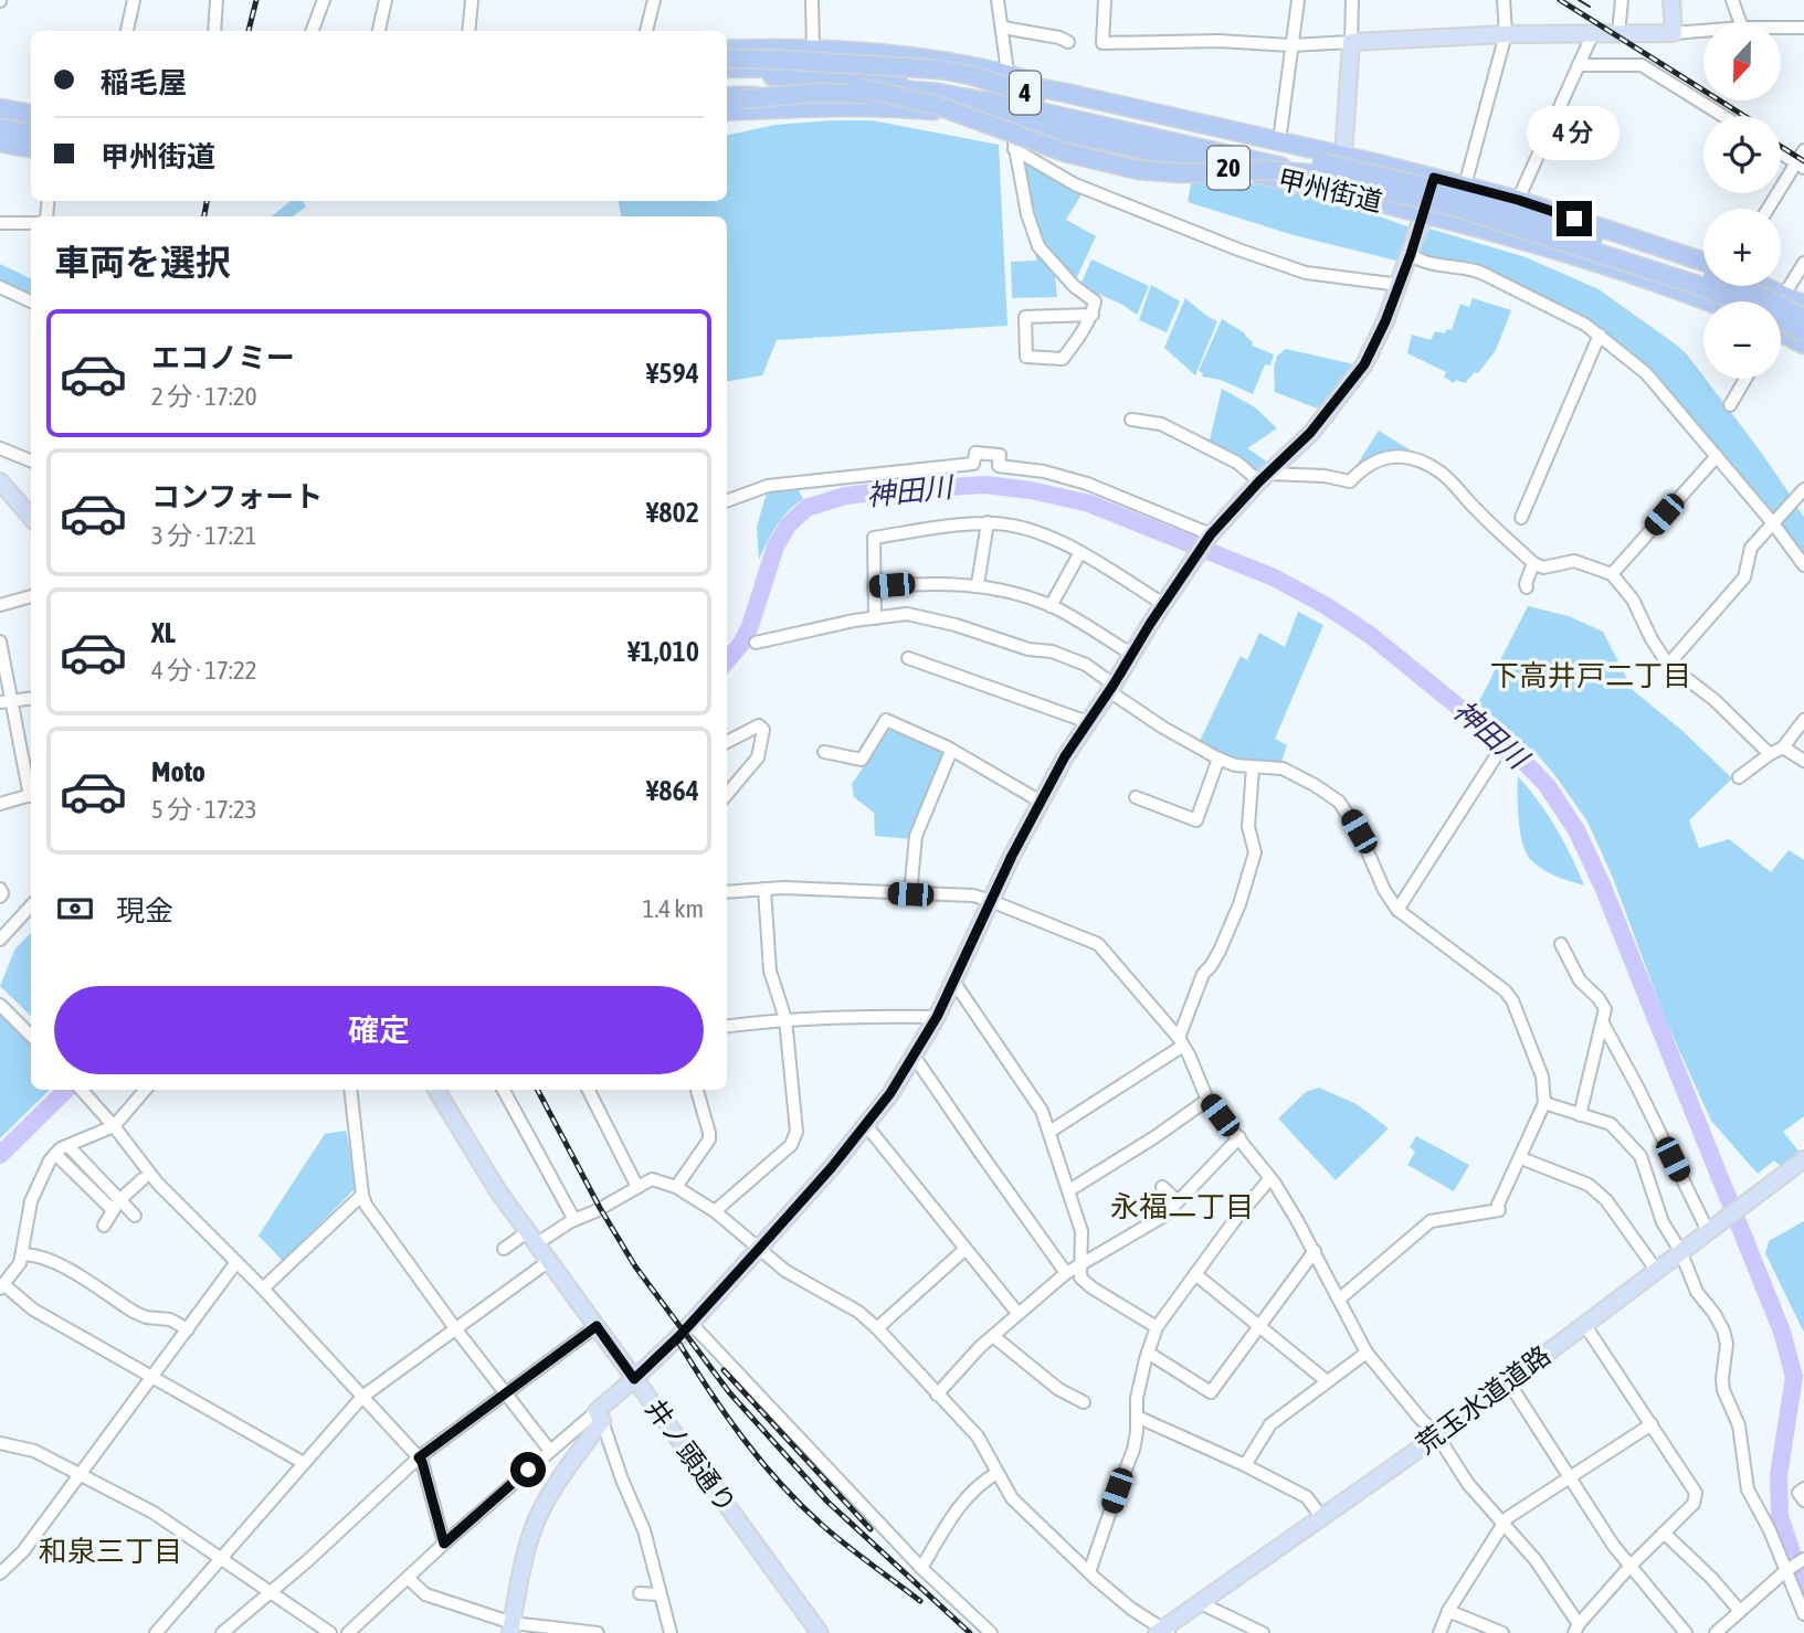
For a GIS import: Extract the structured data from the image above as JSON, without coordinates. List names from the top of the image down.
{
  "streets": {
    "highway": ["4", "20", "甲州街道"],
    "main road": ["荒玉水道道路", "井ノ頭通り"]
  },
  "crossings": [
    ["20", "甲州街道"]
  ],
  "districts": ["下高井戸二丁目", "永福二丁目", "和泉三丁目"],
  "water": ["神田川"],
  "north": "bottom",
  "page": {
    "map_buttons": ["+", "−"],
    "banner": ["稲毛屋", "甲州街道"],
    "bubble": "4 分",
    "heading": "車両を選択",
    "list": [
      {
        "name": "エコノミー",
        "note": "2 分 · 17:20",
        "value": "¥594"
      },
      {
        "name": "コンフォート",
        "note": "3 分 · 17:21",
        "value": "¥802"
      },
      {
        "name": "XL",
        "note": "4 分 · 17:22",
        "value": "¥1,010"
      },
      {
        "name": "Moto",
        "note": "5 分 · 17:23",
        "value": "¥864"
      }
    ],
    "pay": ["現金", "1.4 km"],
    "buttons": "確定"
  }
}
